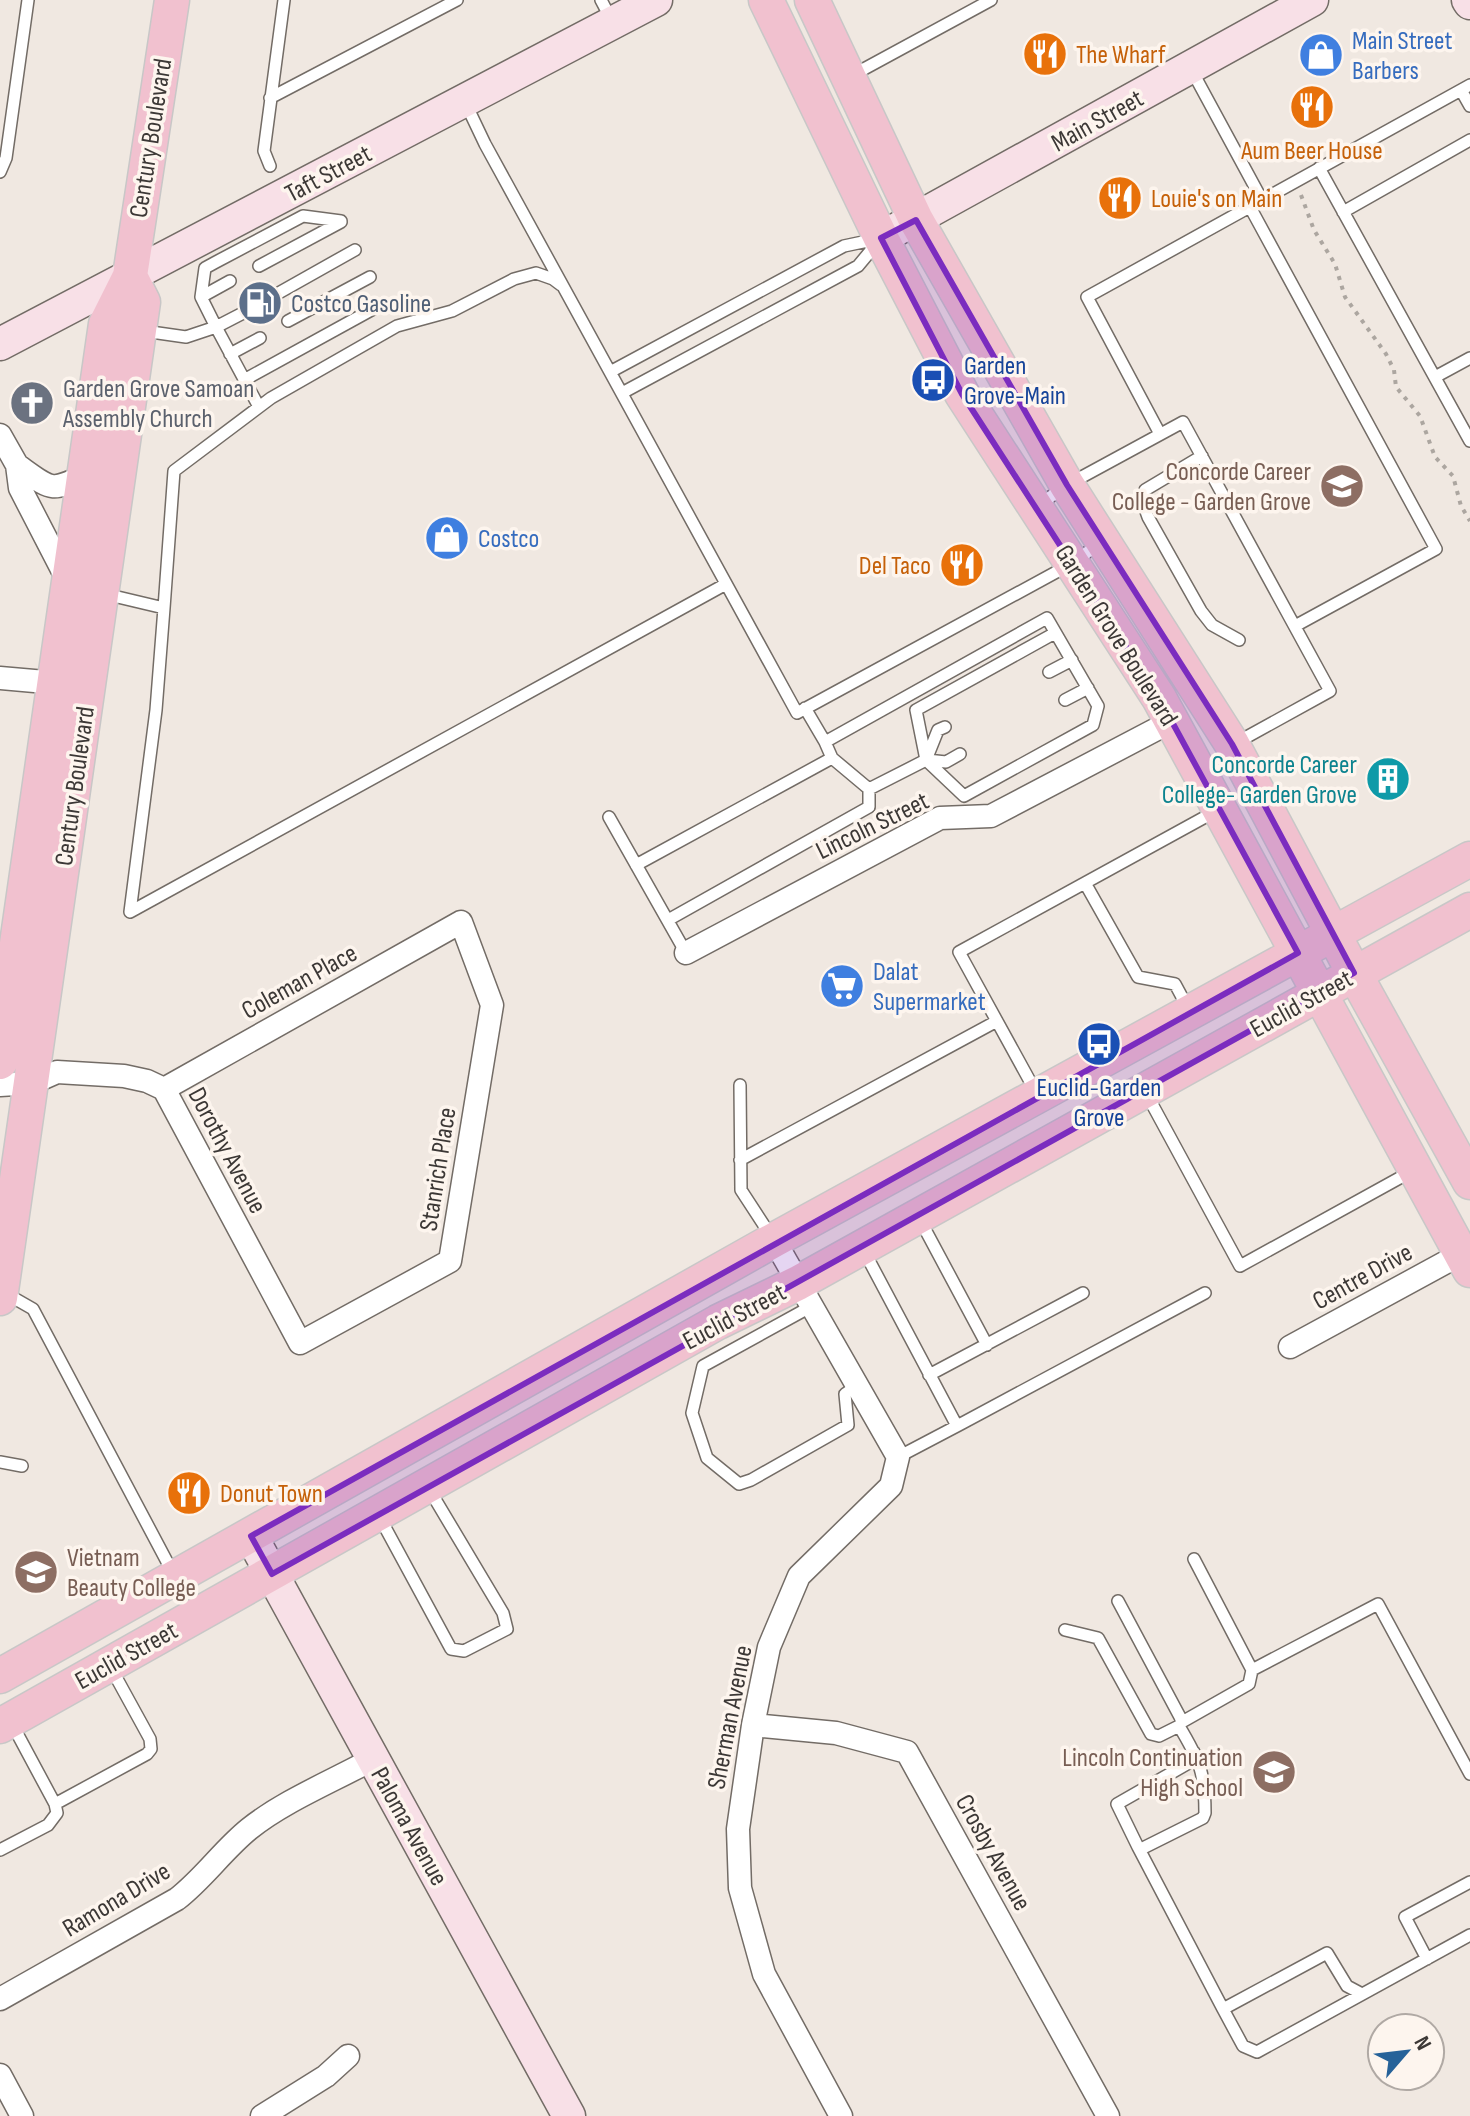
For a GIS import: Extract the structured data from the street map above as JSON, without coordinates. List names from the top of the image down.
{
  "streets": {
    "main road": ["Century Boulevard", "Garden Grove Boulevard", "Euclid Street"],
    "street": [
      "Main Street",
      "Taft Street",
      "Lincoln Street",
      "Coleman Place",
      "Dorothy Avenue",
      "Stanrich Place",
      "Centre Drive",
      "Sherman Avenue",
      "Paloma Avenue",
      "Crosby Avenue",
      "Ramona Drive"
    ]
  },
  "crossings": [
    ["Main Street", "Garden Grove Boulevard"],
    ["Century Boulevard", "Taft Street"],
    ["Century Boulevard", "Dorothy Avenue"],
    ["Garden Grove Boulevard", "Lincoln Street"],
    ["Garden Grove Boulevard", "Euclid Street"],
    ["Garden Grove Boulevard", "Centre Drive"],
    ["Coleman Place", "Dorothy Avenue"],
    ["Coleman Place", "Stanrich Place"],
    ["Euclid Street", "Paloma Avenue"],
    ["Dorothy Avenue", "Stanrich Place"],
    ["Sherman Avenue", "Crosby Avenue"],
    ["Paloma Avenue", "Ramona Drive"]
  ],
  "places": {
    "restaurant": [
      "The Wharf",
      "Aum Beer House",
      "Louie's on Main",
      "Del Taco",
      "Donut Town"
    ],
    "shop": ["Main Street Barbers", "Costco"],
    "fuel station": ["Costco Gasoline"],
    "bus stop": ["Garden Grove-Main", "Euclid-Garden Grove"],
    "church": ["Garden Grove Samoan Assembly Church"],
    "school or university": ["Concorde Career College - Garden Grove", "Vietnam Beauty College", "Lincoln Continuation High School"],
    "building": ["Concorde Career College- Garden Grove"],
    "supermarket": ["Dalat Supermarket"]
  },
  "north": "top right"
}
